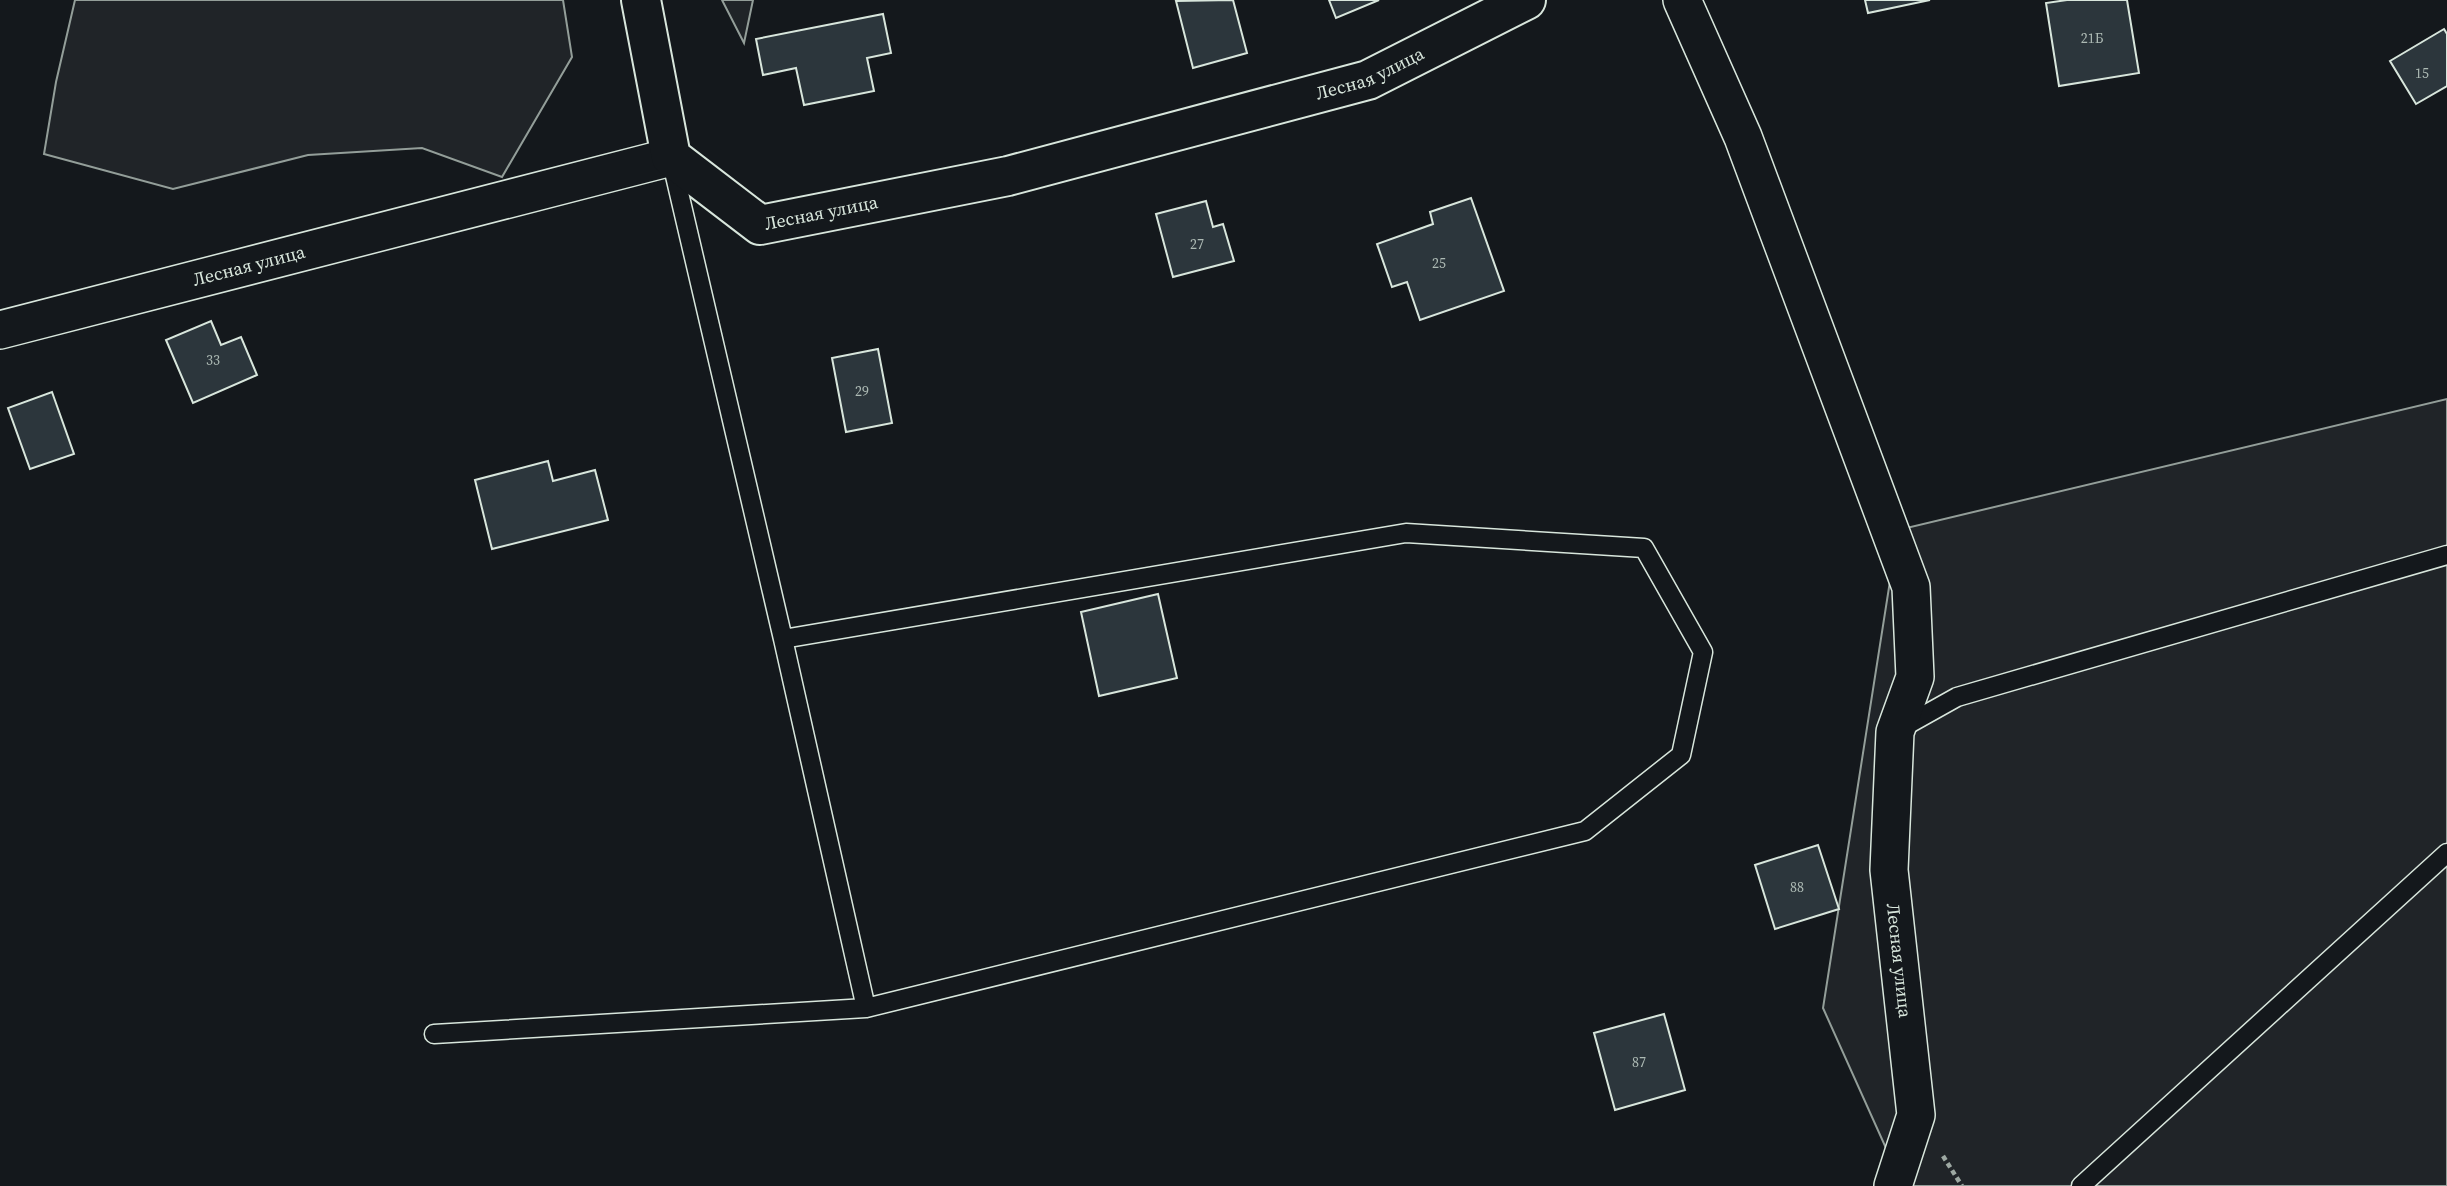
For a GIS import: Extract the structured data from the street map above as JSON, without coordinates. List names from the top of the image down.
{
  "streets": {
    "street": ["Лесная улица"]
  },
  "house_numbers": [
    "21Б",
    "15",
    "27",
    "25",
    "33",
    "29",
    "88",
    "87"
  ]
}
